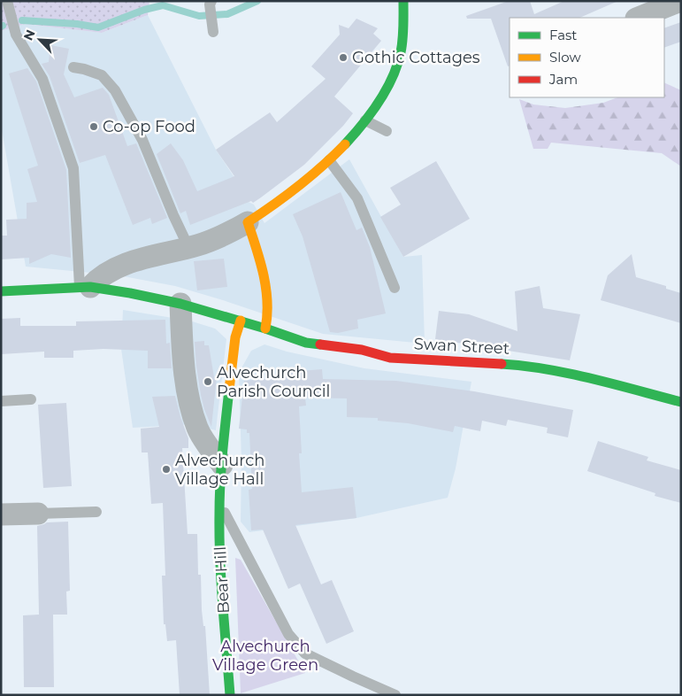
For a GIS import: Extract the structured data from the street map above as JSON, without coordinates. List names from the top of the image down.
{
  "streets": {
    "street": ["Swan Street", "Bear Hill"]
  },
  "crossings": [
    ["Swan Street", "Bear Hill"]
  ],
  "parks": ["Alvechurch Village Green"],
  "places": [
    "Gothic Cottages",
    "Co-op Food",
    "Alvechurch Parish Council",
    "Alvechurch Village Hall"
  ],
  "legend": ["Fast", "Slow", "Jam"],
  "north": "top left"
}
